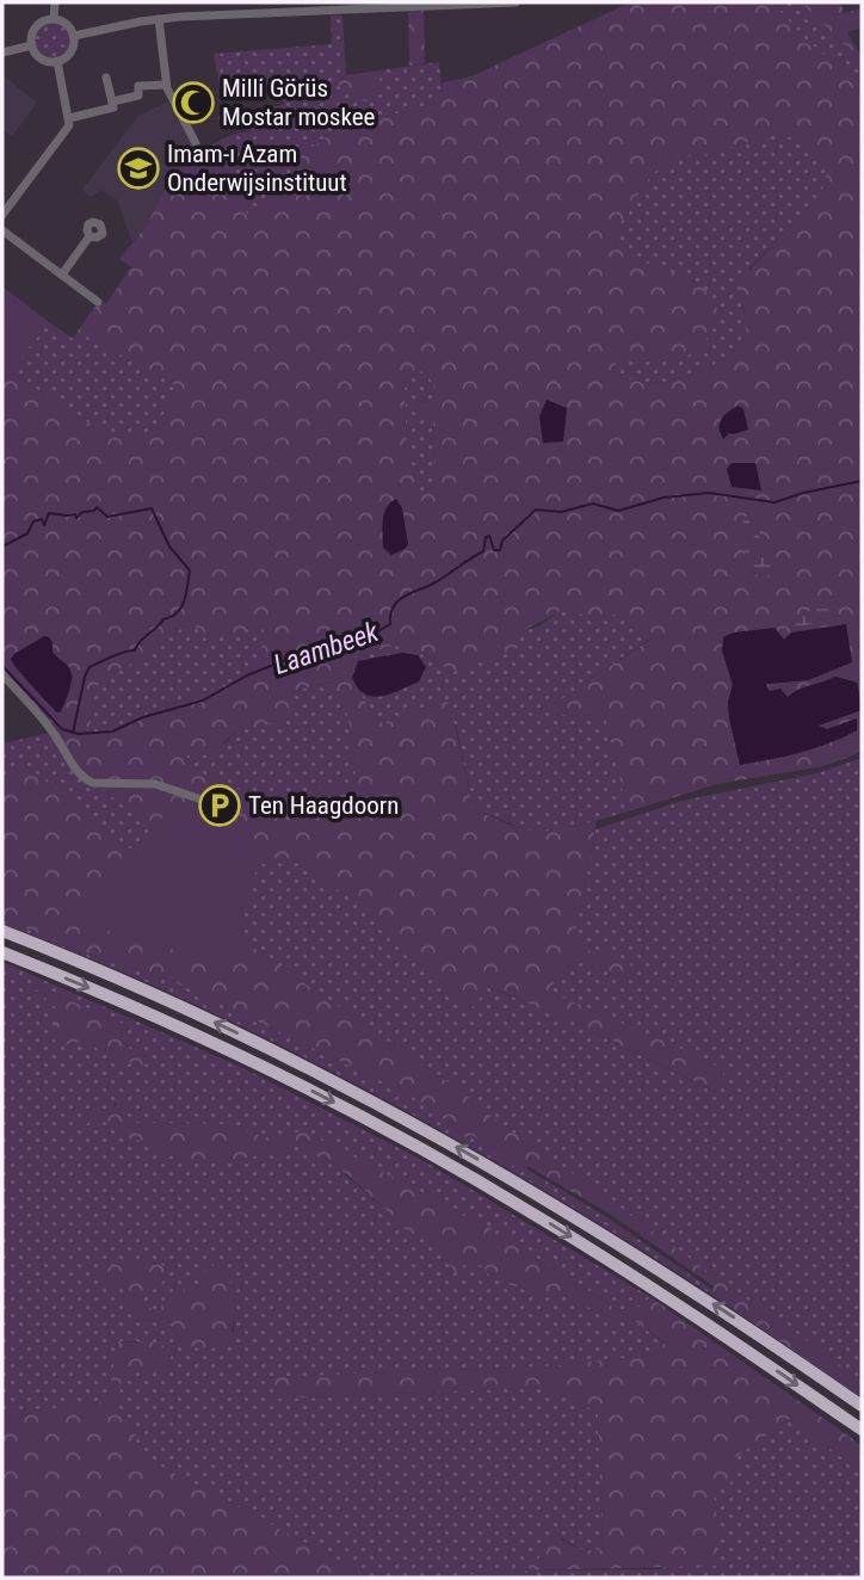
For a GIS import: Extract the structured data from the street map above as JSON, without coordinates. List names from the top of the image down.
{
  "water": ["Laambeek"],
  "places": {
    "mosque": ["Milli Görüs Mostar moskee"],
    "school or university": ["Imam-ı Azam Onderwijsinstituut"],
    "parking": ["Ten Haagdoorn"]
  }
}
